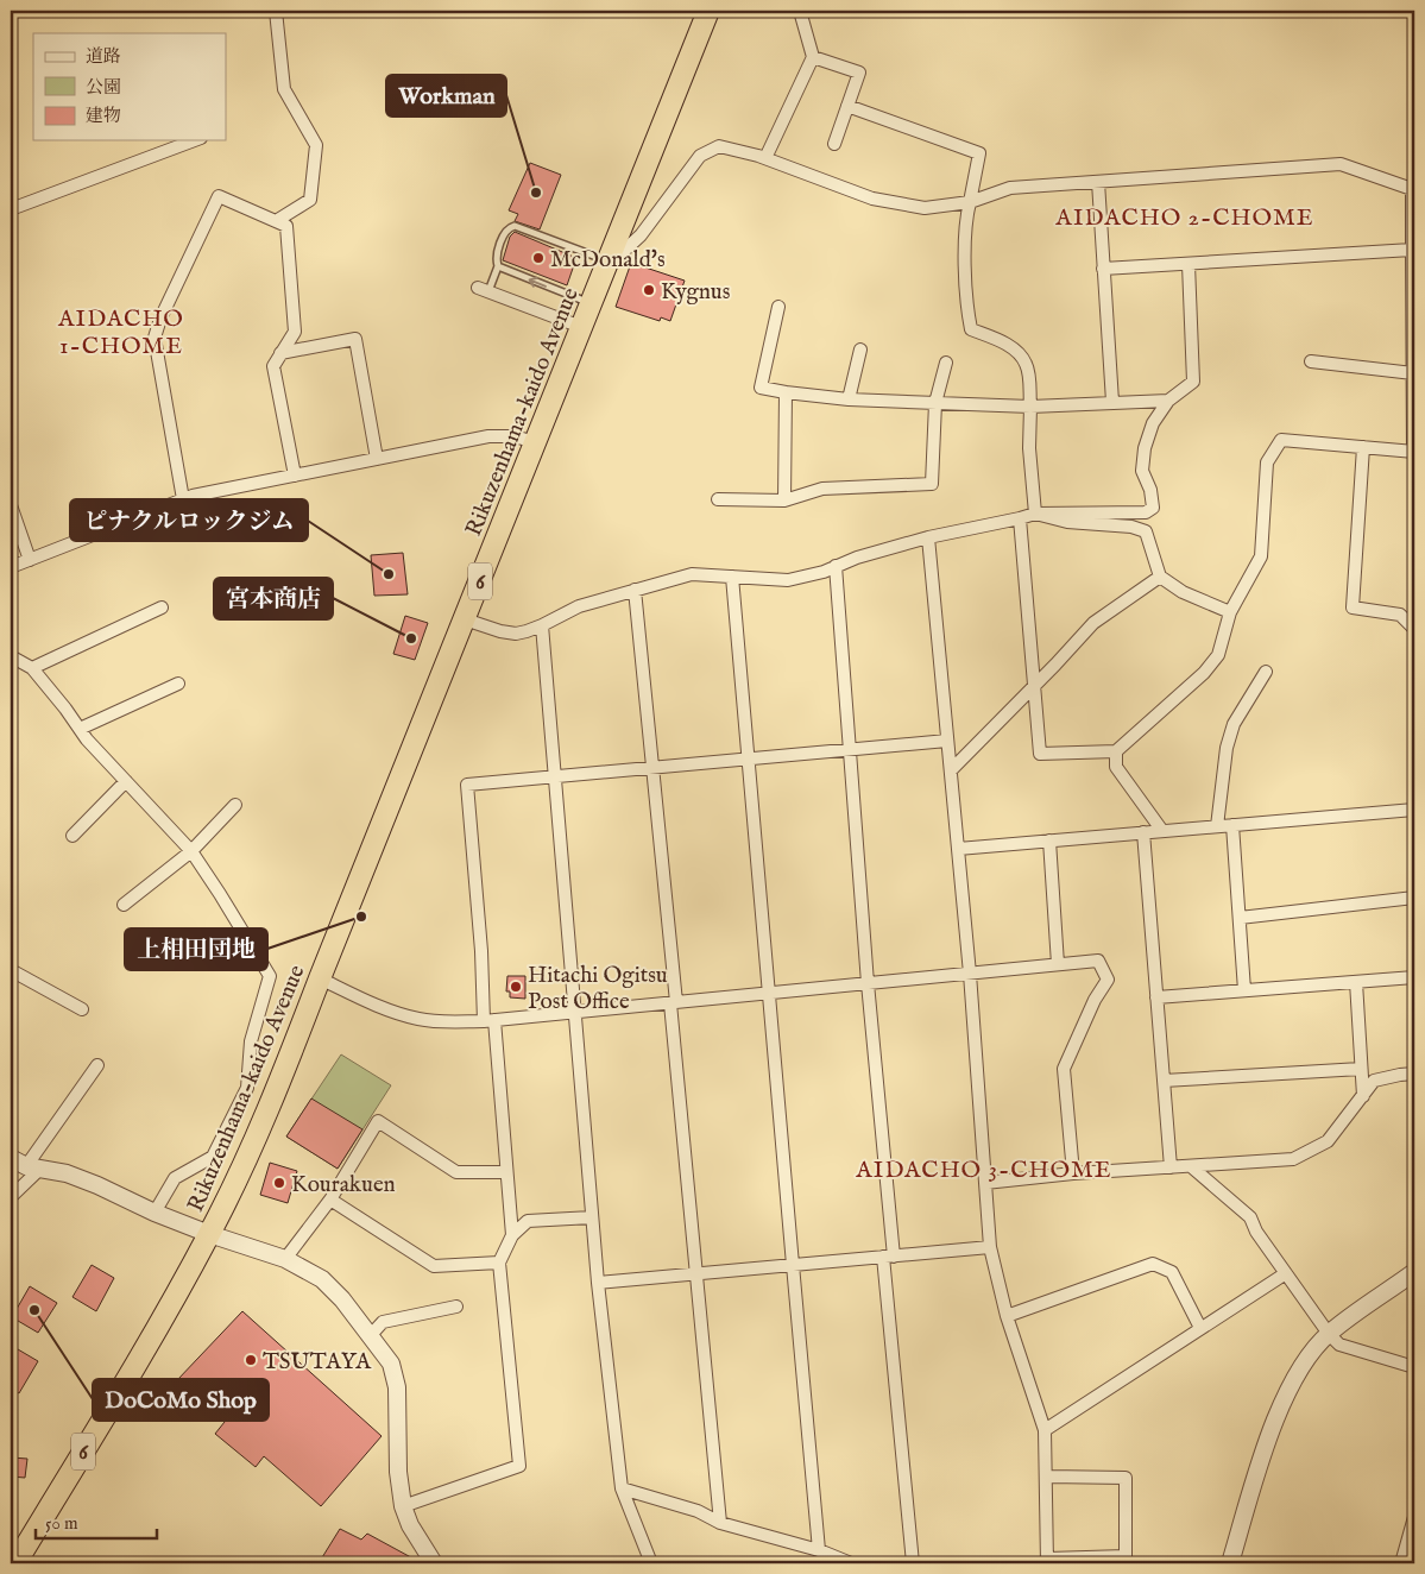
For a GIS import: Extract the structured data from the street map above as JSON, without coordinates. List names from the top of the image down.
{
  "streets": {
    "highway": ["Rikuzenhama-kaido Avenue", "6"]
  },
  "districts": ["AIDACHO 2-CHOME", "AIDACHO 1-CHOME", "AIDACHO 3-CHOME"],
  "places": [
    "Workman",
    "McDonald's",
    "Kygnus",
    "ピナクルロックジム",
    "宮本商店",
    "上相田団地",
    "Hitachi Ogitsu Post Office",
    "Kourakuen",
    "DoCoMo Shop",
    "TSUTAYA"
  ],
  "legend": ["道路", "公園", "建物"],
  "scale_bar": "50 m"
}
